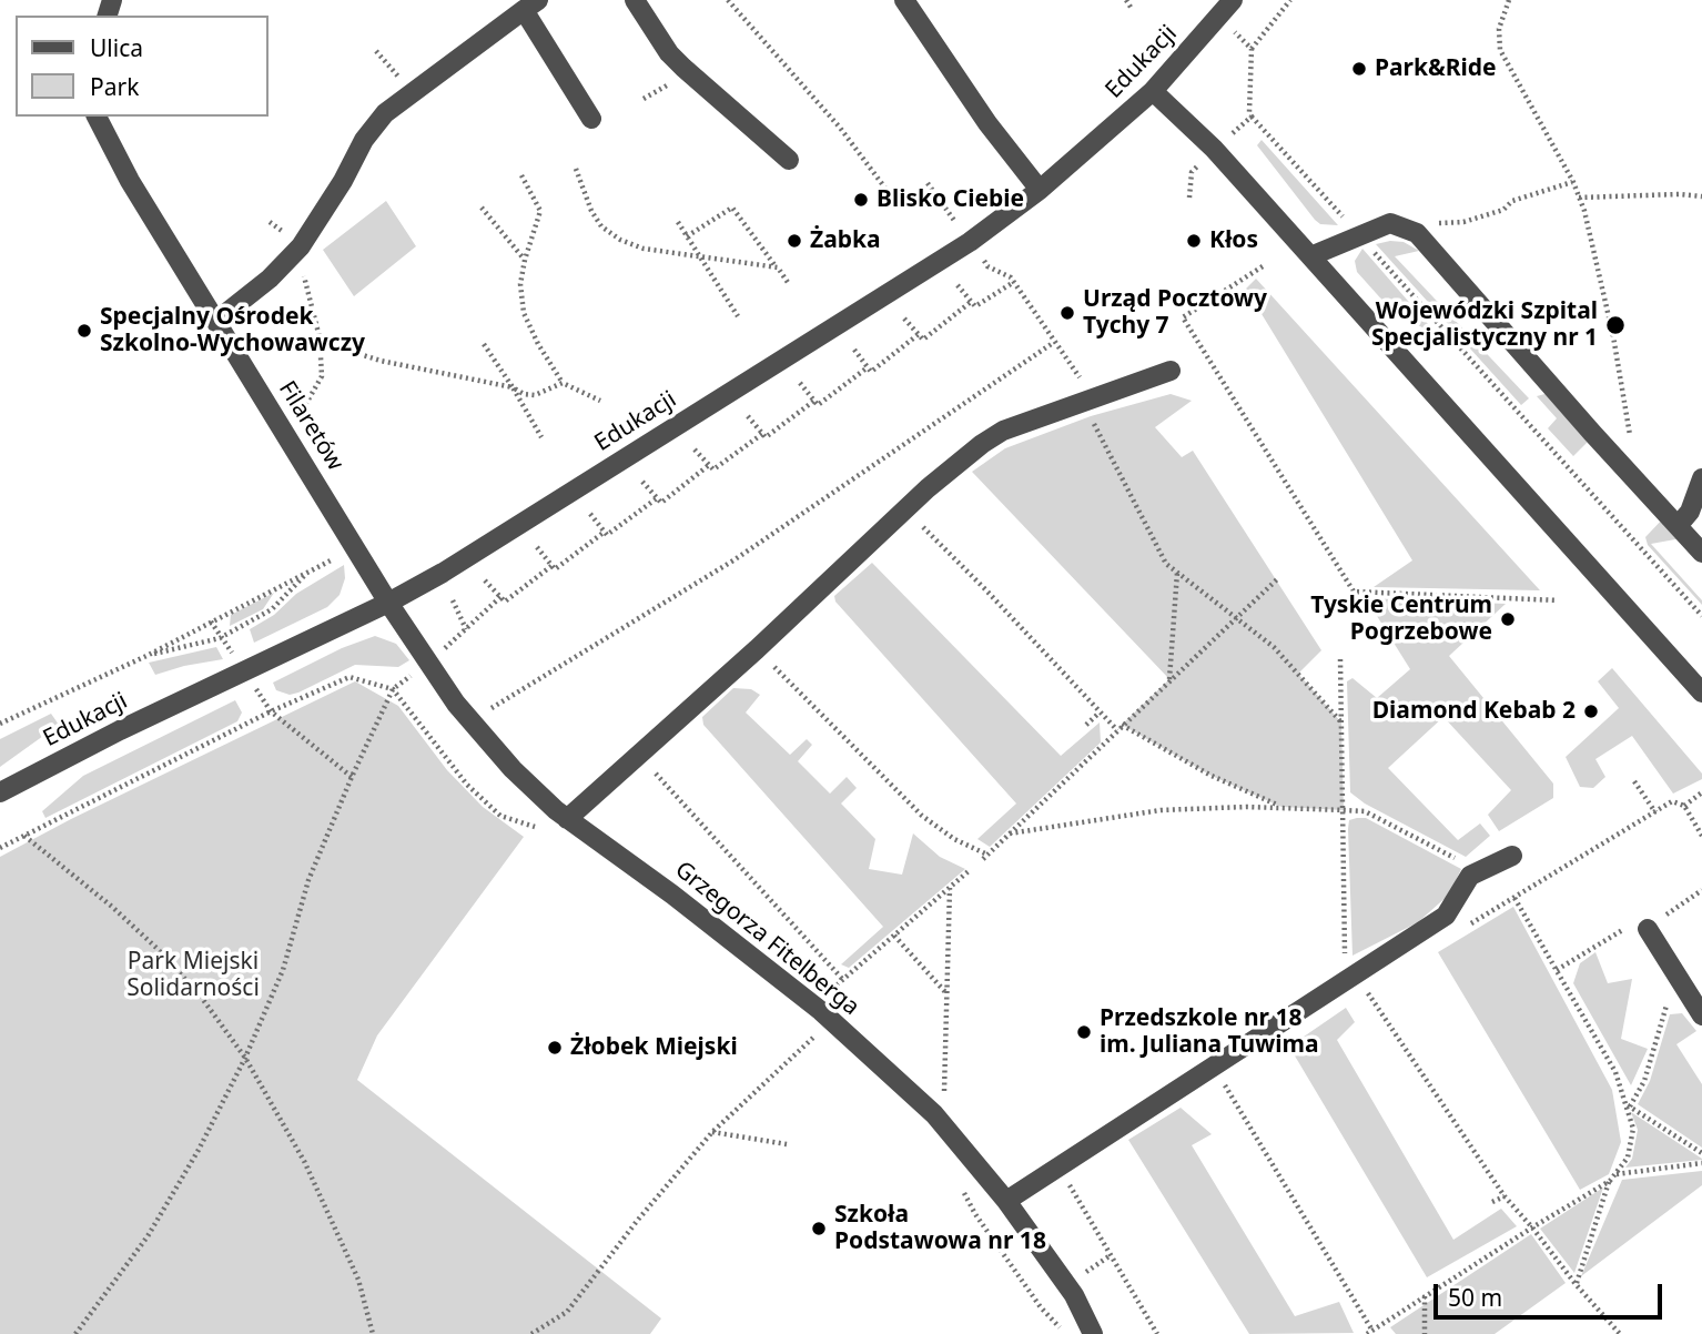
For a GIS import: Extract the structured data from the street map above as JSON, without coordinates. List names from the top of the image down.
{
  "streets": {
    "street": ["Edukacji", "Filaretów", "Grzegorza Fitelberga"]
  },
  "crossings": [
    ["Edukacji", "Filaretów"],
    ["Edukacji", "Grzegorza Fitelberga"],
    ["Filaretów", "Grzegorza Fitelberga"]
  ],
  "parks": ["Park Miejski Solidarności"],
  "places": [
    "Park&Ride",
    "Blisko Ciebie",
    "Żabka",
    "Kłos",
    "Urząd Pocztowy Tychy 7",
    "Wojewódzki Szpital Specjalistyczny nr 1",
    "Specjalny Ośrodek Szkolno-Wychowawczy",
    "Tyskie Centrum Pogrzebowe",
    "Diamond Kebab 2",
    "Przedszkole nr 18 im. Juliana Tuwima",
    "Żłobek Miejski",
    "Szkoła Podstawowa nr 18"
  ],
  "legend": ["Ulica", "Park"],
  "scale_bar": "50 m"
}
